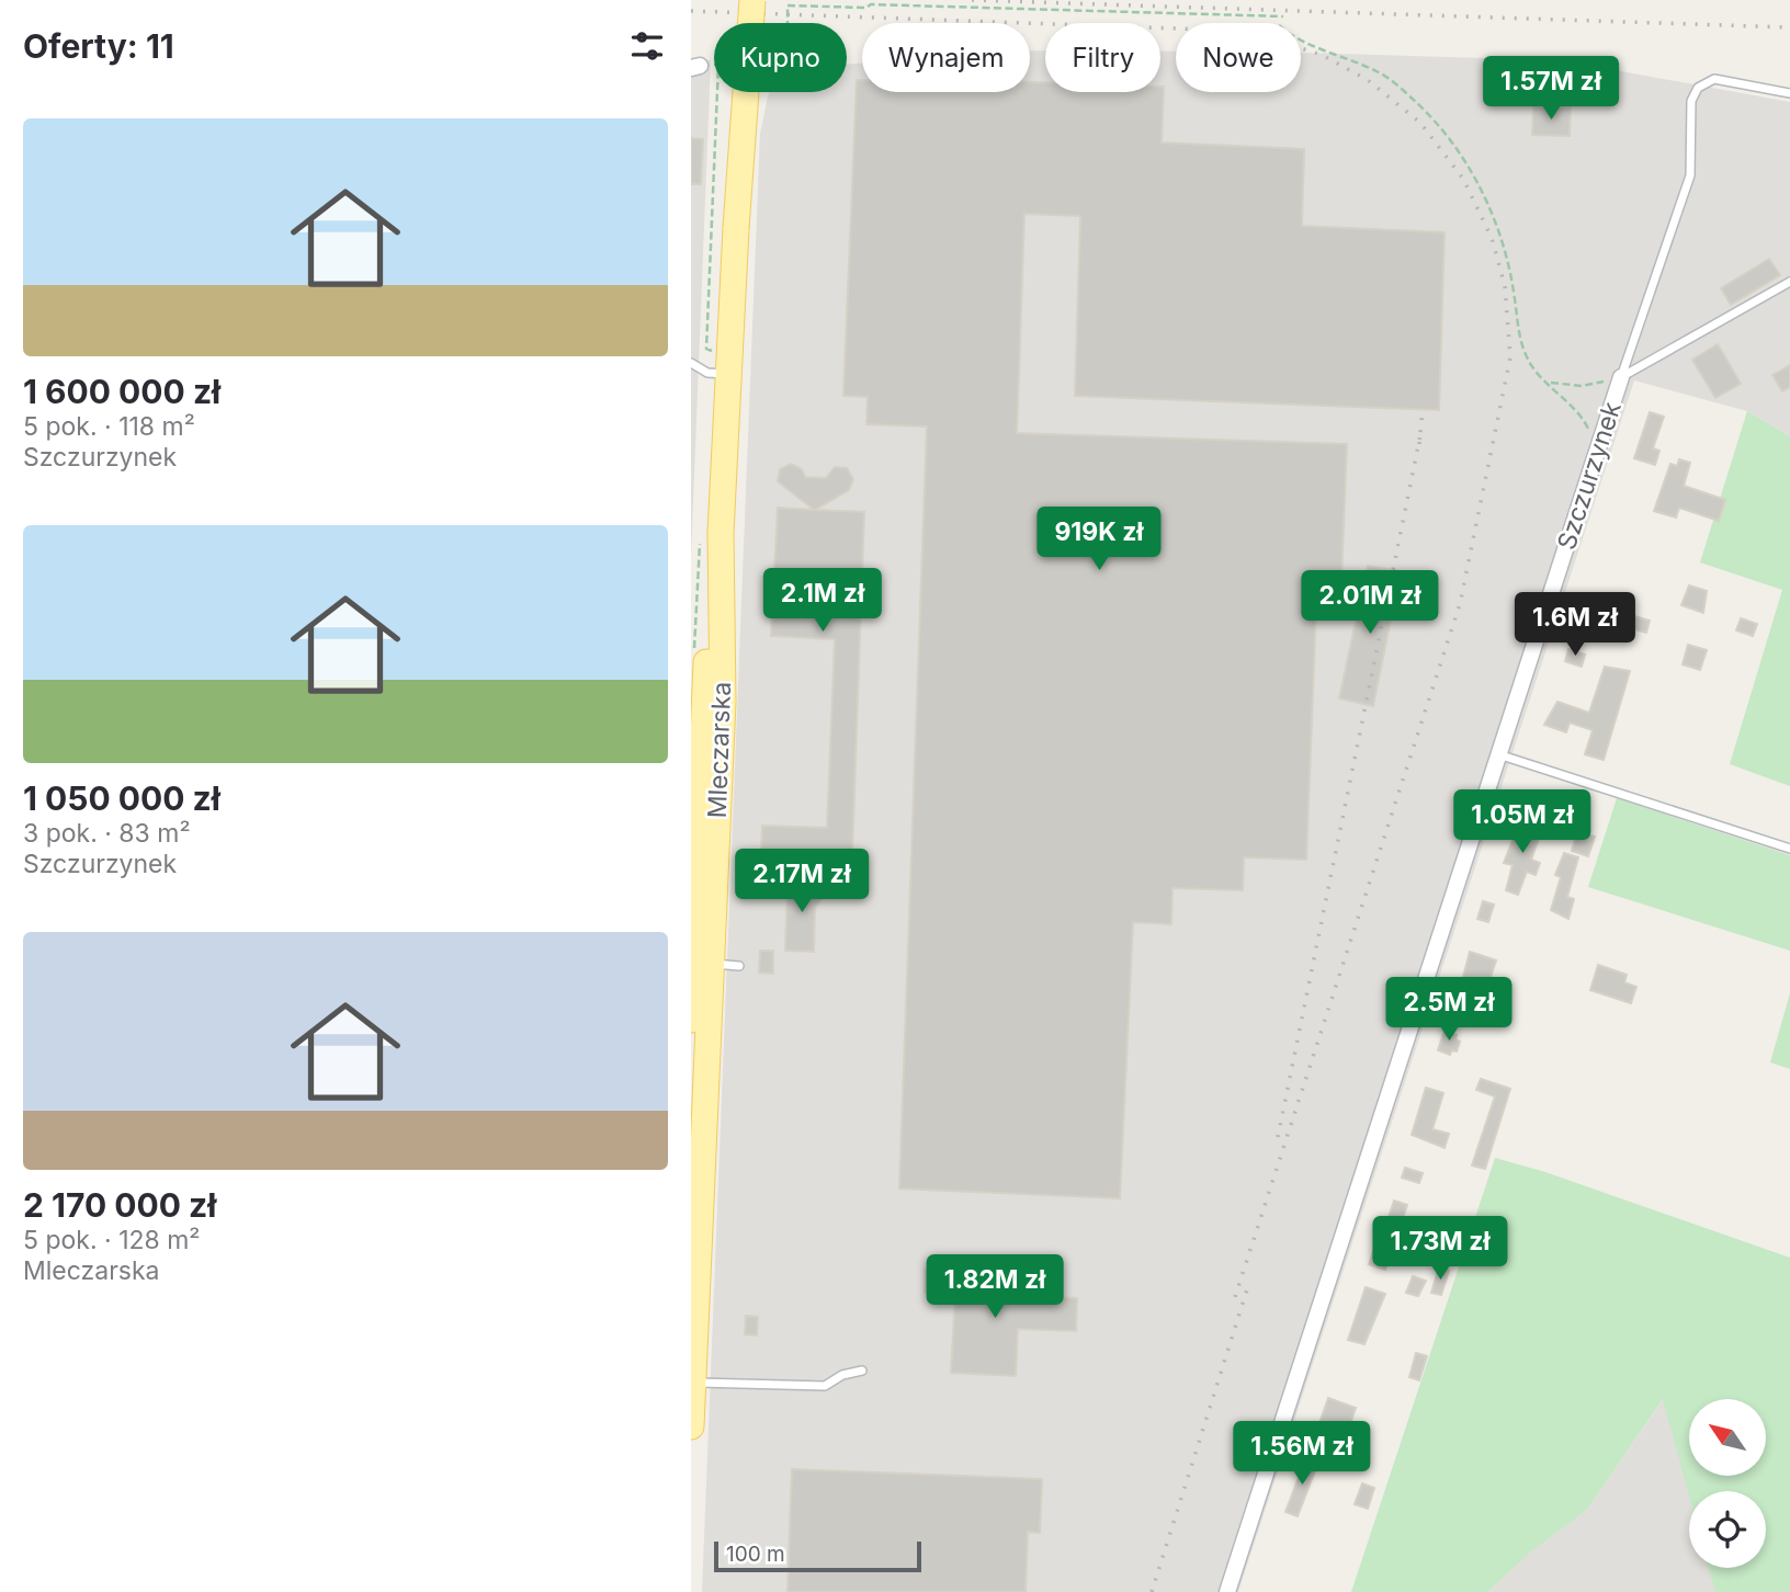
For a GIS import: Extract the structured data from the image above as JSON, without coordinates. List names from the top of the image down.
{
  "streets": {
    "main road": ["Mleczarska"],
    "street": ["Szczurzynek"]
  },
  "scale_bar": "100 m",
  "north": "top left",
  "page": {
    "heading": "Oferty: 11",
    "chip": [
      "Kupno",
      "Wynajem",
      "Filtry",
      "Nowe"
    ],
    "price": [
      "1.57M zł",
      "919K zł",
      "2.1M zł",
      "2.01M zł",
      "1.6M zł",
      "1.05M zł",
      "2.17M zł",
      "2.5M zł",
      "1.73M zł",
      "1.82M zł",
      "1.56M zł"
    ],
    "list": [
      {
        "name": "1 600 000 zł",
        "note": "5 pok. · 118 m² · Szczurzynek"
      },
      {
        "name": "1 050 000 zł",
        "note": "3 pok. · 83 m² · Szczurzynek"
      },
      {
        "name": "2 170 000 zł",
        "note": "5 pok. · 128 m² · Mleczarska"
      }
    ],
    "scale": "100 m"
  }
}
